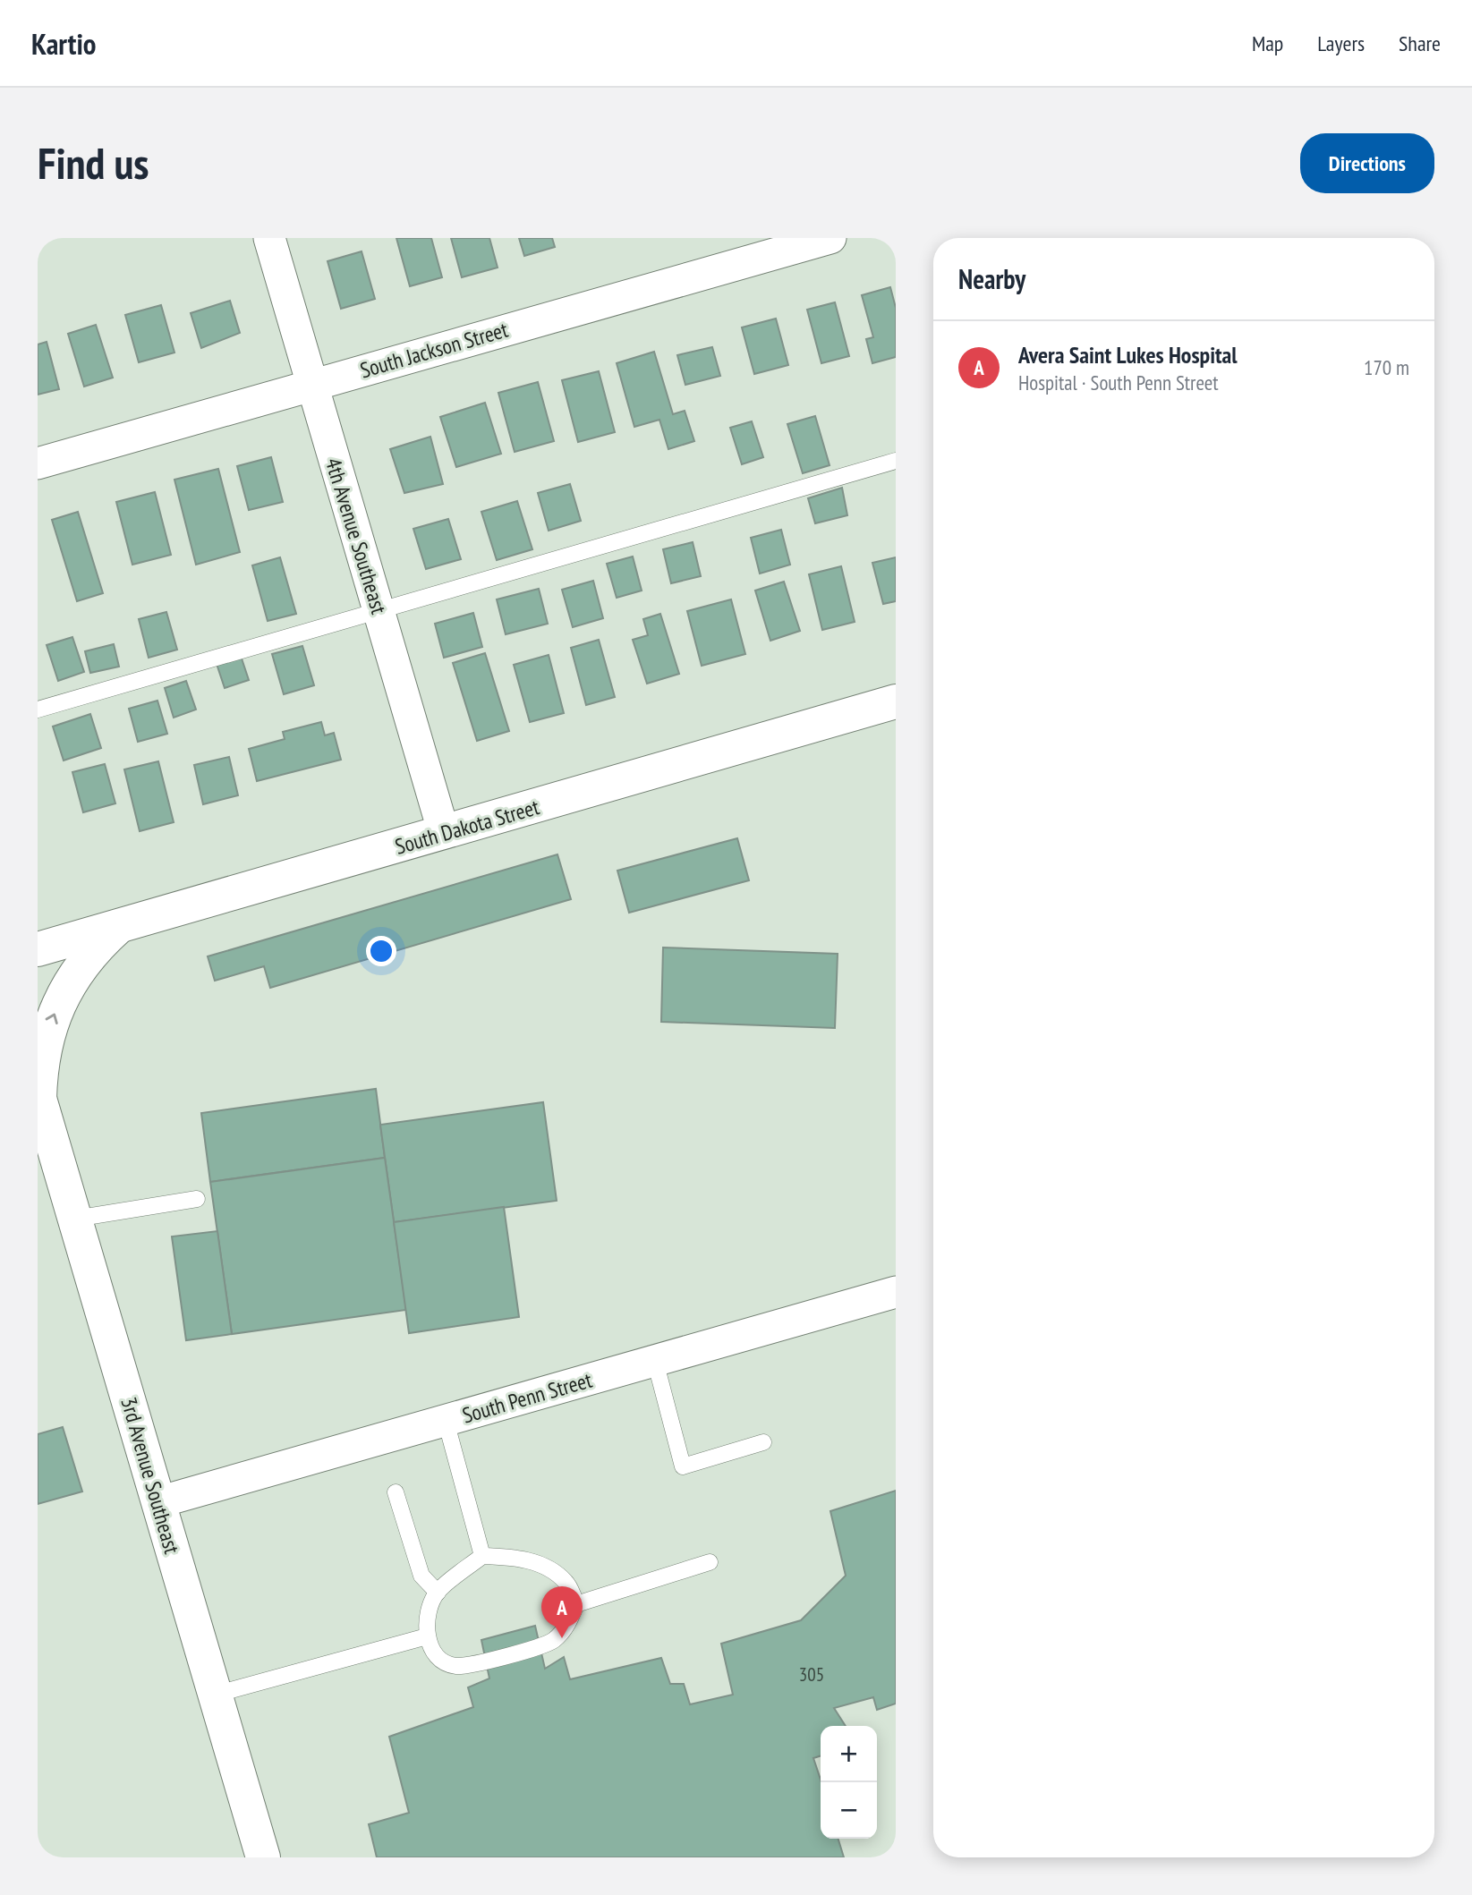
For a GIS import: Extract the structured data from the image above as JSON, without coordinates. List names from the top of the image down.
{
  "streets": {
    "street": [
      "South Jackson Street",
      "4th Avenue Southeast",
      "South Dakota Street",
      "South Penn Street",
      "3rd Avenue Southeast"
    ]
  },
  "crossings": [
    ["South Jackson Street", "4th Avenue Southeast"],
    ["4th Avenue Southeast", "South Dakota Street"],
    ["South Dakota Street", "3rd Avenue Southeast"],
    ["South Penn Street", "3rd Avenue Southeast"]
  ],
  "house_numbers": ["305"],
  "page": {
    "header": "Kartio",
    "nav": ["Map", "Layers", "Share"],
    "buttons": "Directions",
    "title": "Find us",
    "heading": "Nearby",
    "list": [
      {
        "mark": "A",
        "name": "Avera Saint Lukes Hospital",
        "note": "Hospital · South Penn Street",
        "value": "170 m"
      }
    ],
    "pins": "A",
    "map_buttons": ["+", "−"]
  }
}
